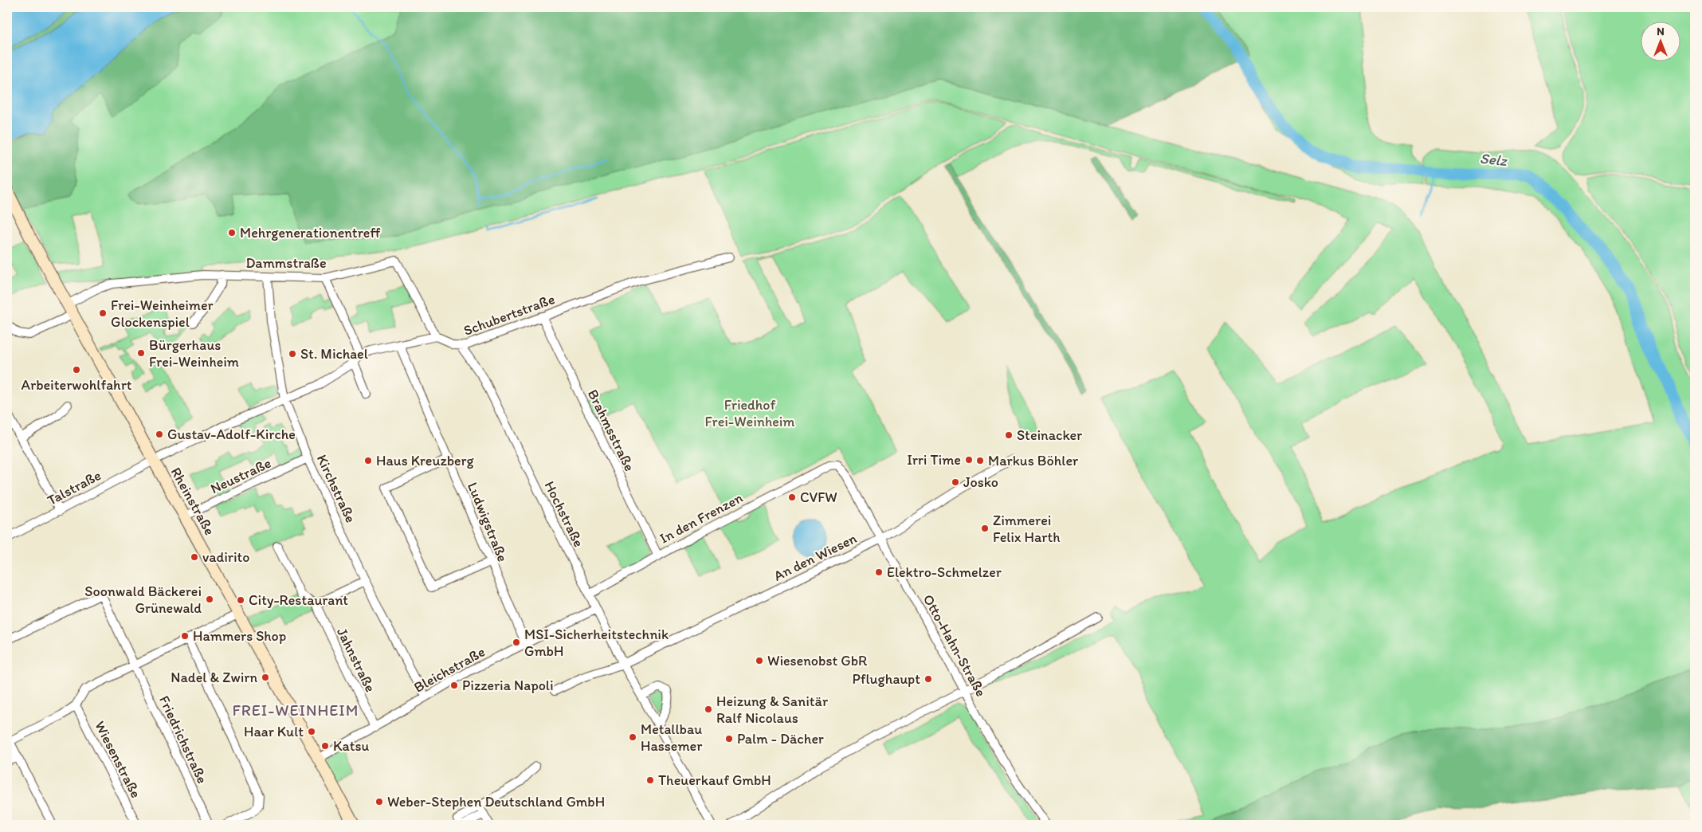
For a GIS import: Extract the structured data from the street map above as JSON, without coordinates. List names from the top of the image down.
{
  "streets": {
    "street": [
      "Dammstraße",
      "Schubertstraße",
      "Brahmsstraße",
      "Neustraße",
      "Talstraße",
      "Kirchstraße",
      "Rheinstraße",
      "Hochstraße",
      "In den Frenzen",
      "Ludwigstraße",
      "An den Wiesen",
      "Otto-Hahn-Straße",
      "Jahnstraße",
      "Bleichstraße",
      "Friedrichstraße",
      "Wiesenstraße"
    ]
  },
  "crossings": [
    ["Dammstraße", "Schubertstraße"],
    ["Dammstraße", "Kirchstraße"],
    ["Dammstraße", "Rheinstraße"],
    ["Schubertstraße", "Brahmsstraße"],
    ["Schubertstraße", "Hochstraße"],
    ["Brahmsstraße", "In den Frenzen"],
    ["Neustraße", "Kirchstraße"],
    ["Neustraße", "Rheinstraße"],
    ["Talstraße", "Rheinstraße"],
    ["Kirchstraße", "Bleichstraße"],
    ["Rheinstraße", "Bleichstraße"],
    ["Hochstraße", "In den Frenzen"],
    ["Hochstraße", "An den Wiesen"],
    ["Hochstraße", "Bleichstraße"],
    ["In den Frenzen", "Otto-Hahn-Straße"],
    ["Ludwigstraße", "Bleichstraße"],
    ["An den Wiesen", "Otto-Hahn-Straße"],
    ["Jahnstraße", "Bleichstraße"]
  ],
  "districts": ["FREI-WEINHEIM"],
  "water": ["Selz"],
  "parks": ["Friedhof Frei-Weinheim"],
  "places": [
    "Mehrgenerationentreff",
    "Frei-Weinheimer Glockenspiel",
    "Bürgerhaus Frei-Weinheim",
    "St. Michael",
    "Arbeiterwohlfahrt",
    "Gustav-Adolf-Kirche",
    "Steinacker",
    "Irri Time",
    "Haus Kreuzberg",
    "Markus Böhler",
    "Josko",
    "CVFW",
    "Zimmerei Felix Harth",
    "vadirito",
    "Elektro-Schmelzer",
    "Soonwald Bäckerei Grünewald",
    "City-Restaurant",
    "Hammers Shop",
    "MSI-Sicherheitstechnik GmbH",
    "Wiesenobst GbR",
    "Nadel & Zwirn",
    "Pflughaupt",
    "Pizzeria Napoli",
    "Heizung & Sanitär Ralf Nicolaus",
    "Haar Kult",
    "Metallbau Hassemer",
    "Palm - Dächer",
    "Katsu",
    "Theuerkauf GmbH",
    "Weber-Stephen Deutschland GmbH"
  ],
  "north": "top"
}
